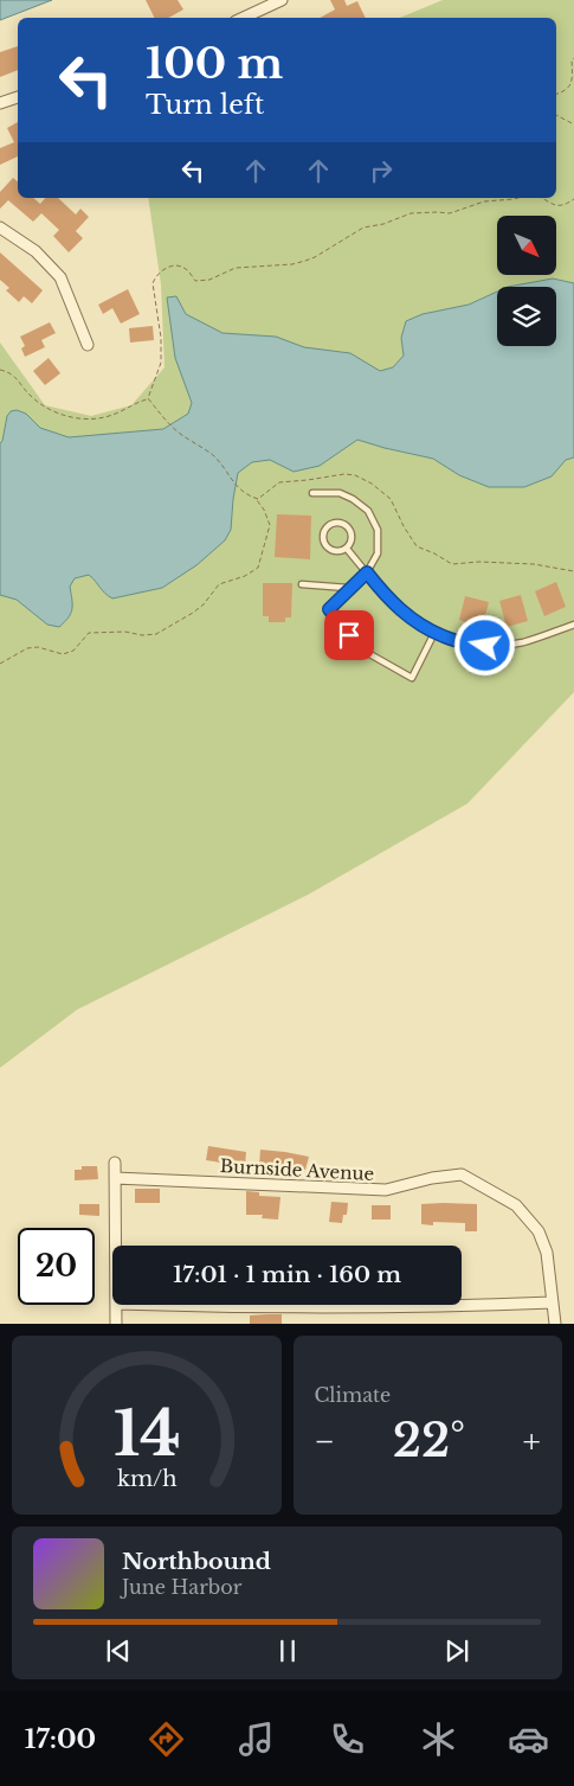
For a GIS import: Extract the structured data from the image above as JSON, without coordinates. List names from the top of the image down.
{
  "streets": {
    "street": ["Burnside Avenue"]
  },
  "north": "bottom right",
  "page": {
    "turn": ["100 m", "Turn left"],
    "limit": "20",
    "trip": "17:01 · 1 min · 160 m",
    "tile": "Climate",
    "heat": ["−", "22°", "+"],
    "song": ["Northbound", "June Harbor"],
    "tabs": "17:00",
    "gauge": ["14", "km/h"]
  }
}
